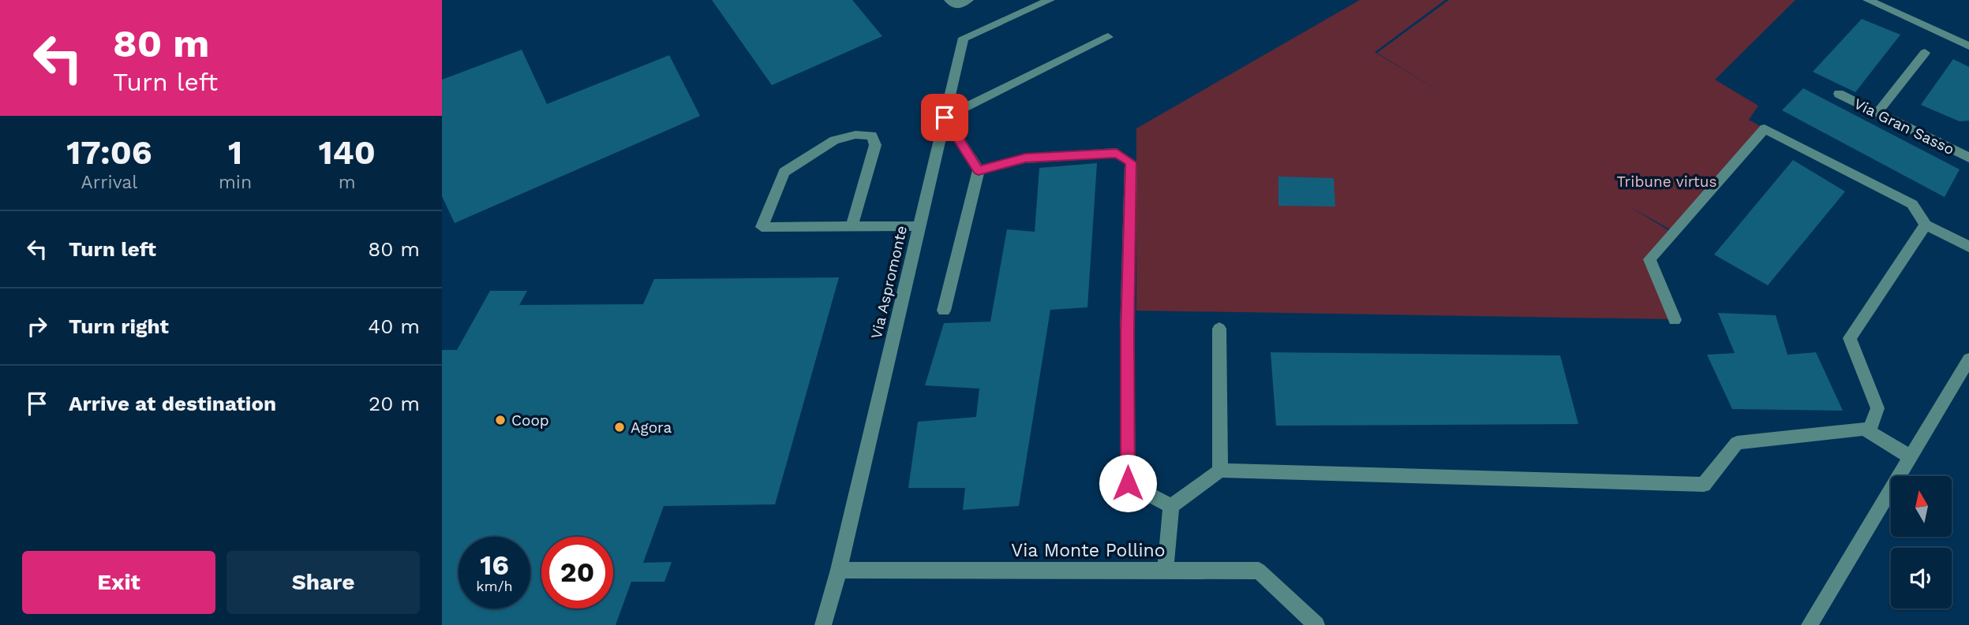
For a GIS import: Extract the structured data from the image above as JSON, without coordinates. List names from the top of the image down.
{
  "streets": {
    "street": ["Via Gran Sasso", "Via Aspromonte", "Via Monte Pollino"]
  },
  "crossings": [
    ["Via Aspromonte", "Via Monte Pollino"]
  ],
  "parks": ["Tribune virtus"],
  "places": ["Coop", "Agora"],
  "north": "top",
  "page": {
    "turn": ["80 m", "Turn left"],
    "eta": [
      "17:06",
      "Arrival",
      "1",
      "min",
      "140",
      "m"
    ],
    "list": [
      {
        "name": "Turn left",
        "value": "80 m"
      },
      {
        "name": "Turn right",
        "value": "40 m"
      },
      {
        "name": "Arrive at destination",
        "value": "20 m"
      }
    ],
    "speed": "16 km/h",
    "limit": "20",
    "buttons": ["Exit", "Share"]
  }
}
